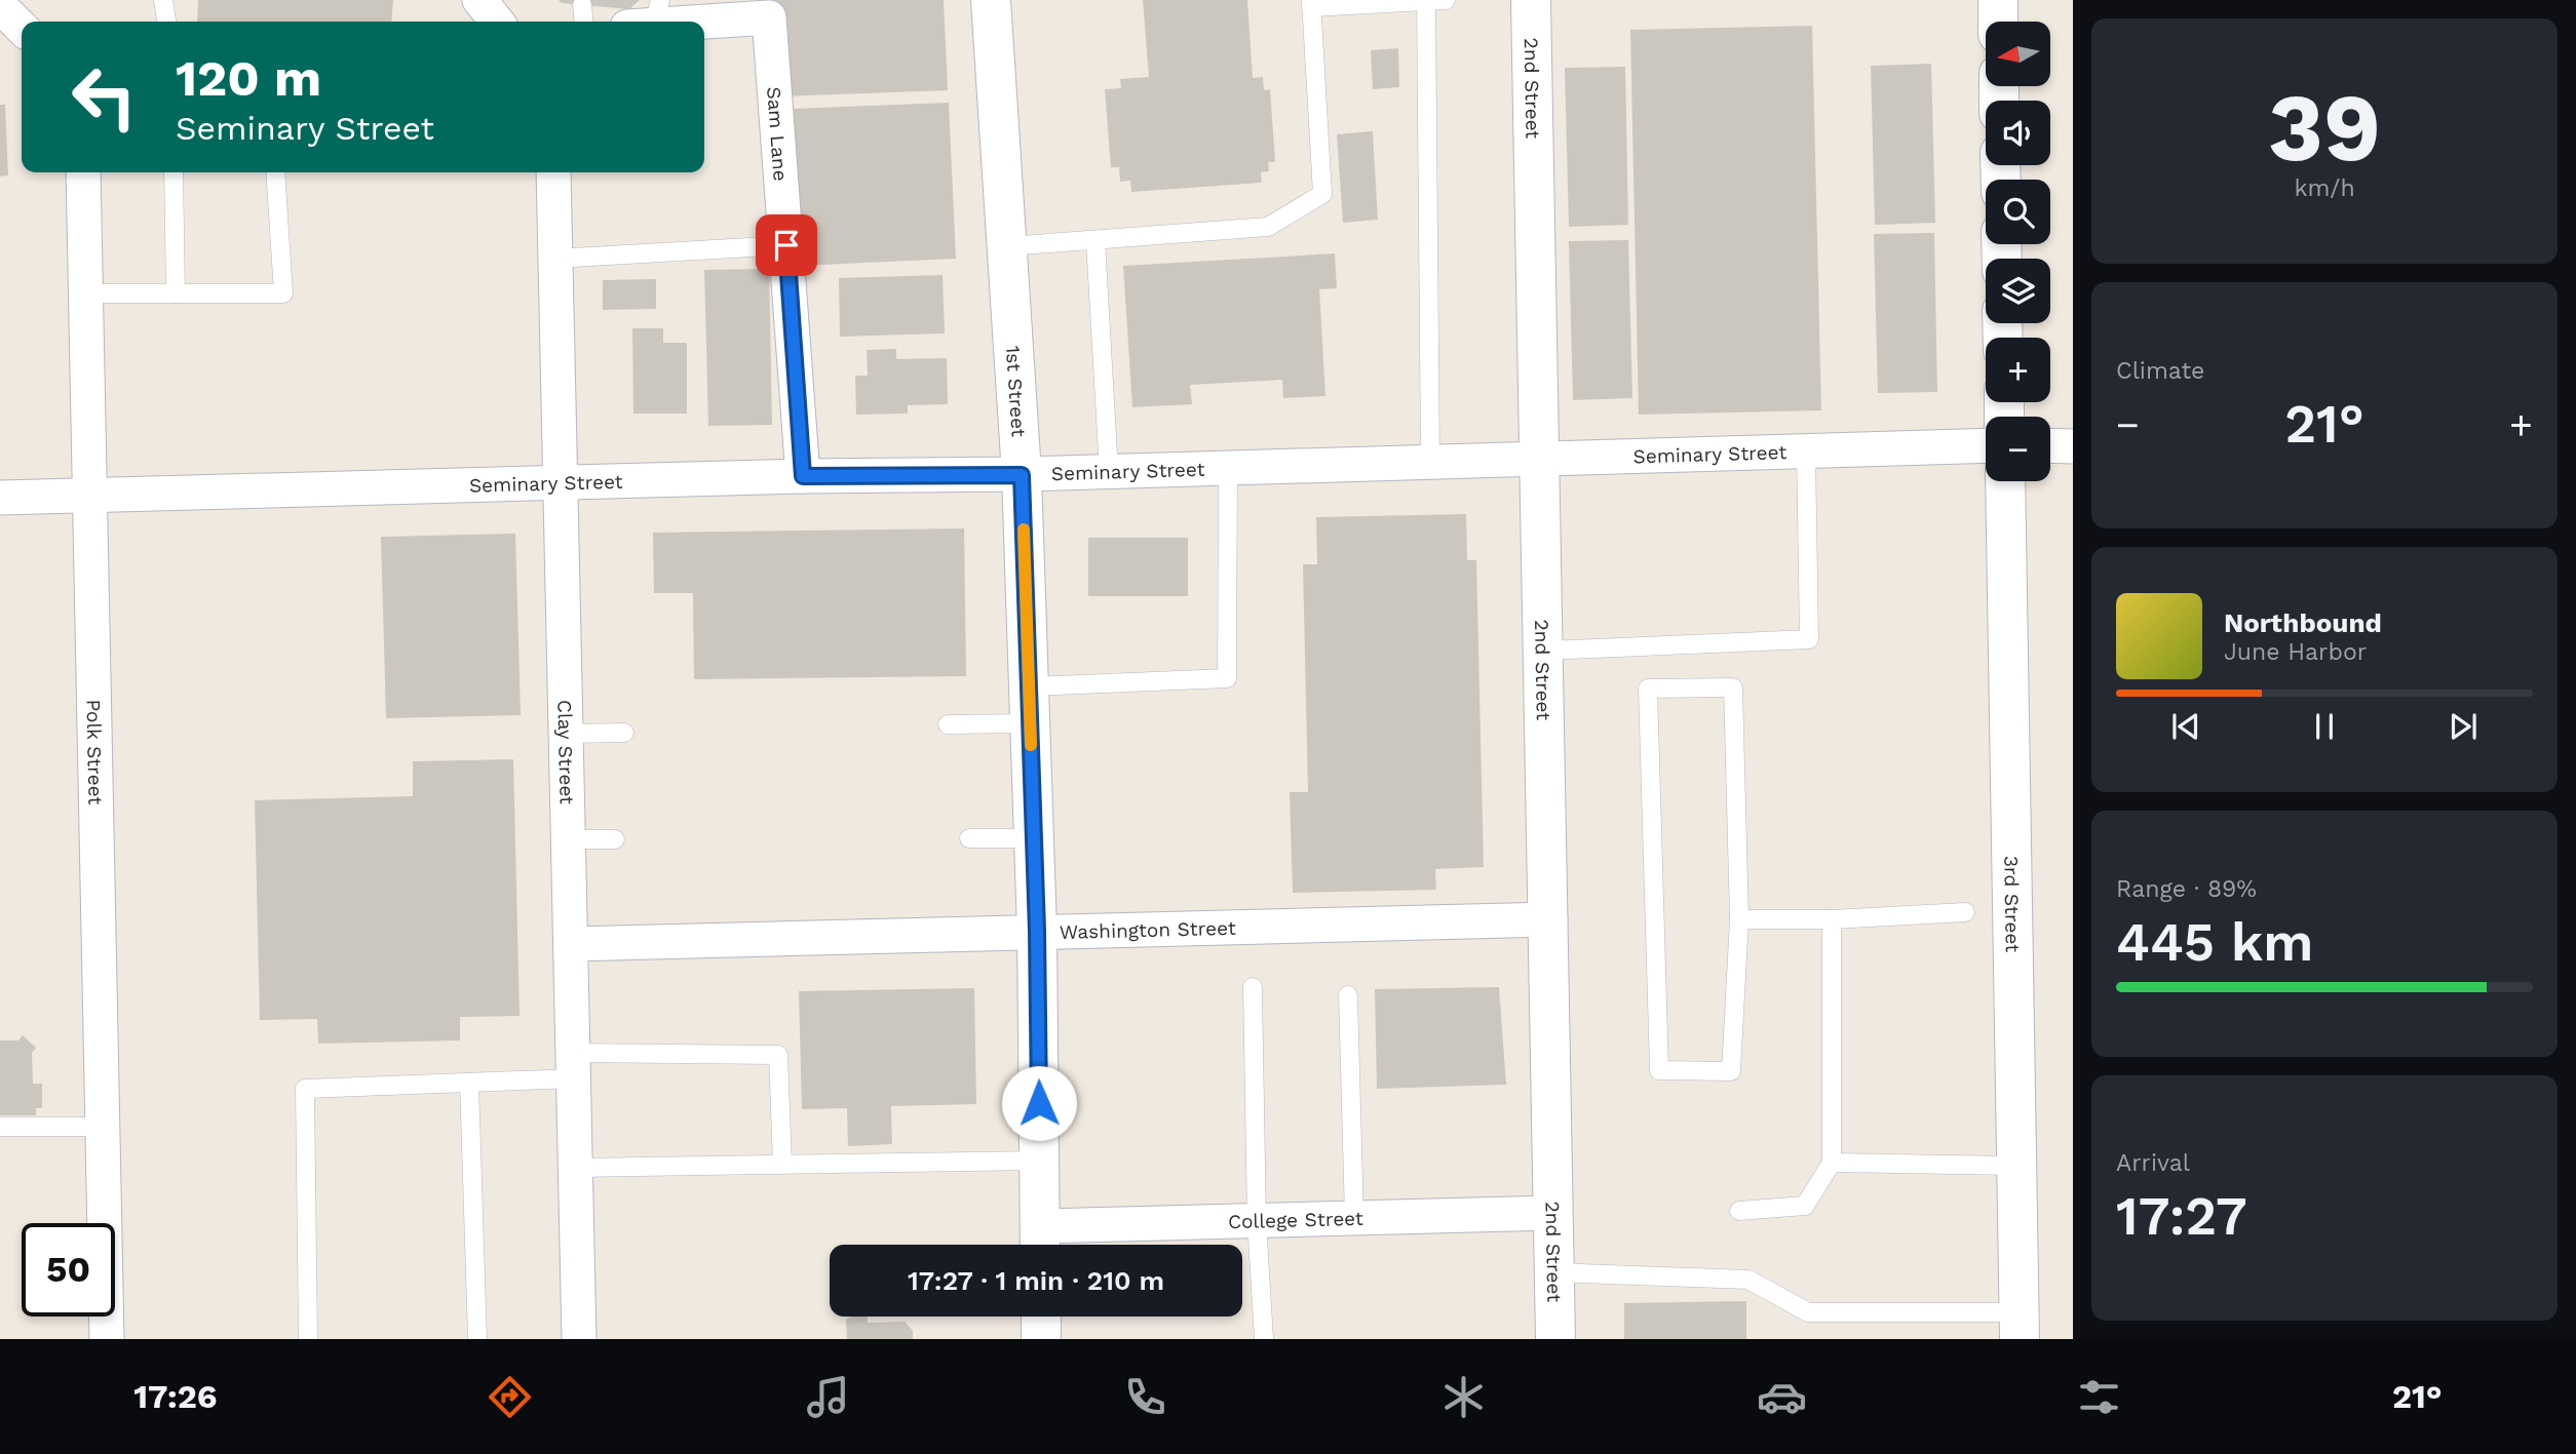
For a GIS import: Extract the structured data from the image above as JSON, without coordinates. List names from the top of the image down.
{
  "streets": {
    "street": [
      "2nd Street",
      "Sam Lane",
      "1st Street",
      "Seminary Street",
      "Polk Street",
      "Clay Street",
      "3rd Street",
      "Washington Street",
      "College Street"
    ]
  },
  "crossings": [
    ["2nd Street", "Seminary Street"],
    ["2nd Street", "Washington Street"],
    ["2nd Street", "College Street"],
    ["Sam Lane", "Seminary Street"],
    ["1st Street", "Seminary Street"],
    ["1st Street", "Washington Street"],
    ["1st Street", "College Street"],
    ["Seminary Street", "Polk Street"],
    ["Seminary Street", "Clay Street"],
    ["Clay Street", "Washington Street"]
  ],
  "north": "left",
  "page": {
    "tile": [
      ["39", "km/h"],
      "Climate",
      ["Range · 89%", "445 km"],
      ["Arrival", "17:27"]
    ],
    "map_buttons": ["+", "−"],
    "turn": ["120 m", "Seminary Street"],
    "heat": ["−", "21°", "+"],
    "song": ["Northbound", "June Harbor"],
    "limit": "50",
    "trip": "17:27 · 1 min · 210 m",
    "tabs": ["17:26", "21°"]
  }
}
